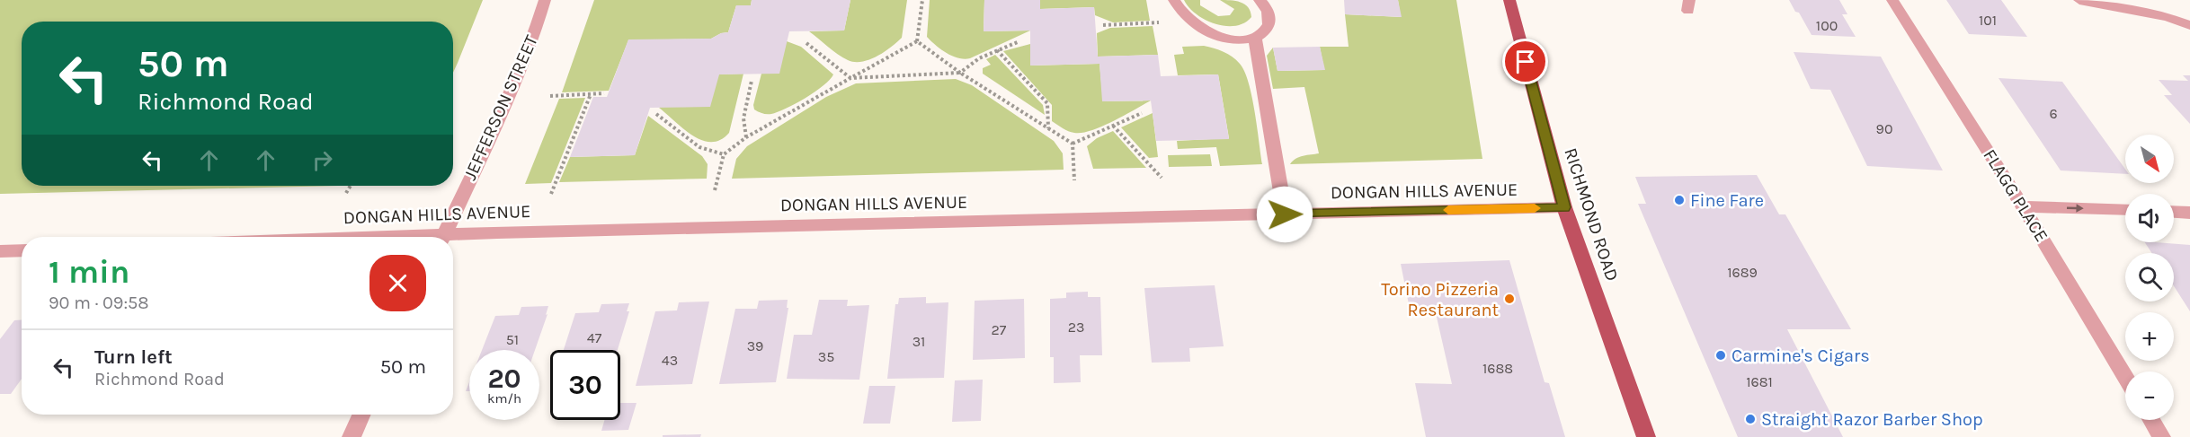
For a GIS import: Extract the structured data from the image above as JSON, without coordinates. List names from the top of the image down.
{
  "streets": {
    "main road": ["RICHMOND ROAD"],
    "street": ["JEFFERSON STREET", "DONGAN HILLS AVENUE", "FLAGG PLACE"]
  },
  "crossings": [
    ["DONGAN HILLS AVENUE", "RICHMOND ROAD"]
  ],
  "places": [
    "Fine Fare",
    "Torino Pizzeria Restaurant",
    "Carmine's Cigars",
    "Straight Razor Barber Shop"
  ],
  "house_numbers": [
    "101",
    "100",
    "6",
    "90",
    "1689",
    "23",
    "27",
    "47",
    "51",
    "31",
    "39",
    "35",
    "43",
    "1688",
    "1681"
  ],
  "north": "bottom right",
  "page": {
    "turn": ["50 m", "Richmond Road"],
    "map_buttons": ["+", "−"],
    "heading": ["1 min", "90 m · 09:58"],
    "list": [
      {
        "name": "Turn left",
        "note": "Richmond Road",
        "value": "50 m"
      }
    ],
    "speed": "20 km/h",
    "limit": "30"
  }
}
